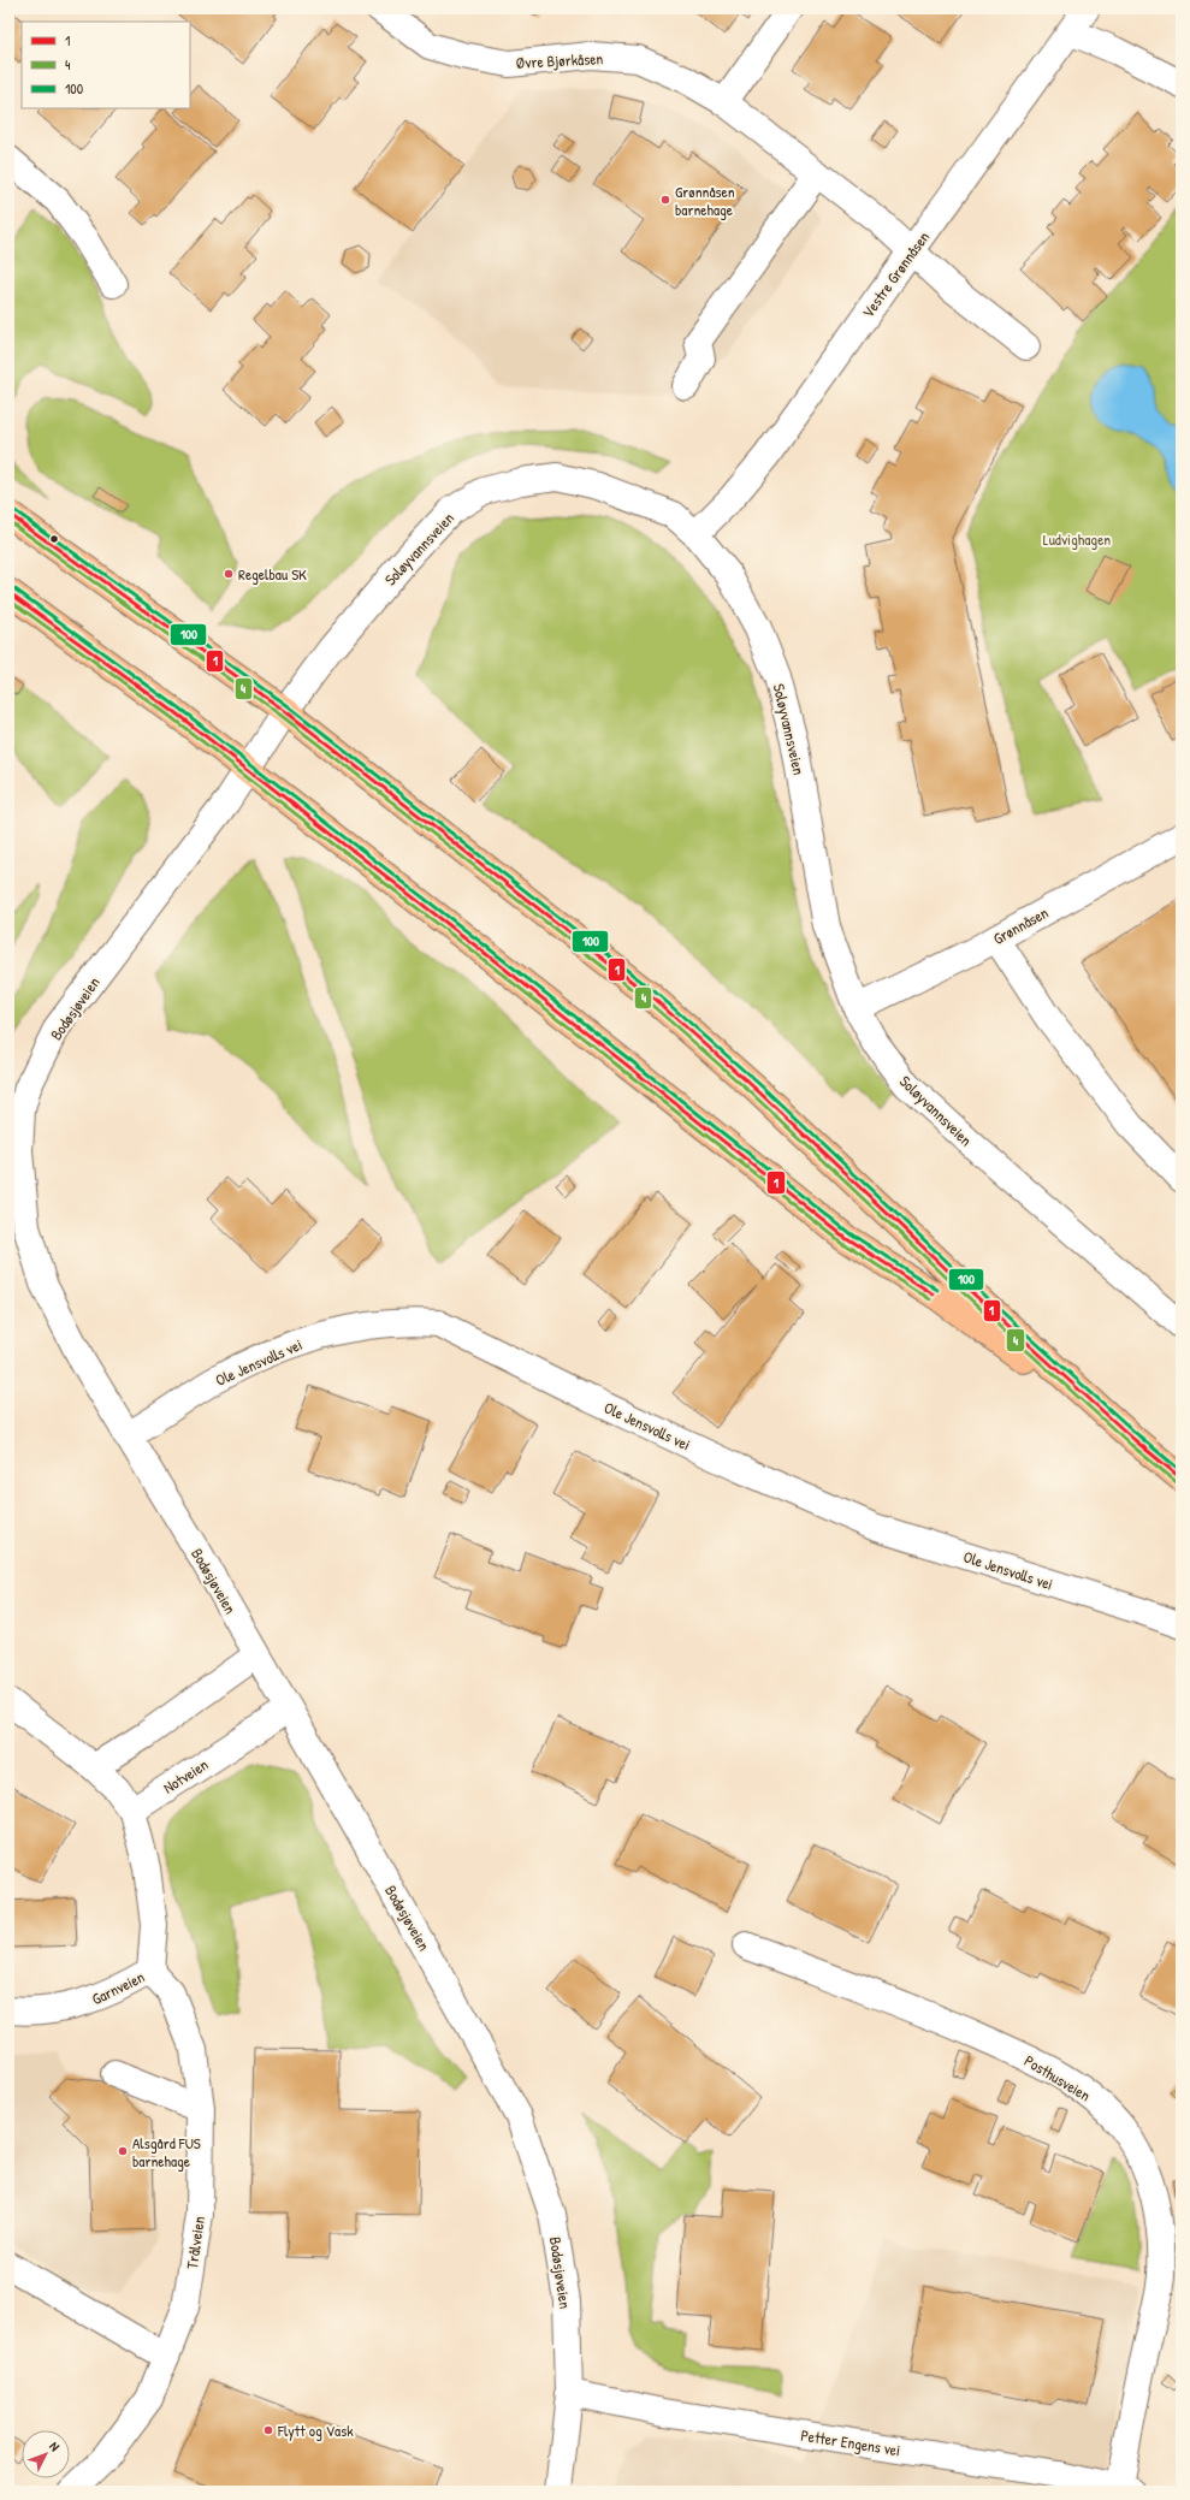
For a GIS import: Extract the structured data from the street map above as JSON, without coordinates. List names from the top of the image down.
{
  "streets": {
    "street": [
      "Øvre Bjørkåsen",
      "Vestre Grønnåsen",
      "Soløyvannsveien",
      "Grønnåsen",
      "Bodøsjøveien",
      "Ole Jensvolls vei",
      "Notveien",
      "Garnveien",
      "Posthusveien",
      "Trålveien",
      "Petter Engens vei"
    ]
  },
  "crossings": [
    ["Øvre Bjørkåsen", "Vestre Grønnåsen"],
    ["Vestre Grønnåsen", "Soløyvannsveien"],
    ["Soløyvannsveien", "Grønnåsen"],
    ["Soløyvannsveien", "Bodøsjøveien"],
    ["Bodøsjøveien", "Ole Jensvolls vei"],
    ["Bodøsjøveien", "Notveien"],
    ["Bodøsjøveien", "Petter Engens vei"],
    ["Notveien", "Garnveien"],
    ["Garnveien", "Trålveien"],
    ["Posthusveien", "Petter Engens vei"]
  ],
  "parks": ["Ludvighagen"],
  "places": [
    "Grønnåsen barnehage",
    "Regelbau SK",
    "Alsgård FUS barnehage",
    "Flytt og Vask"
  ],
  "lines": ["transit line 100", "transit line 1", "transit line 4"],
  "legend": ["1", "4", "100"],
  "north": "top right"
}
